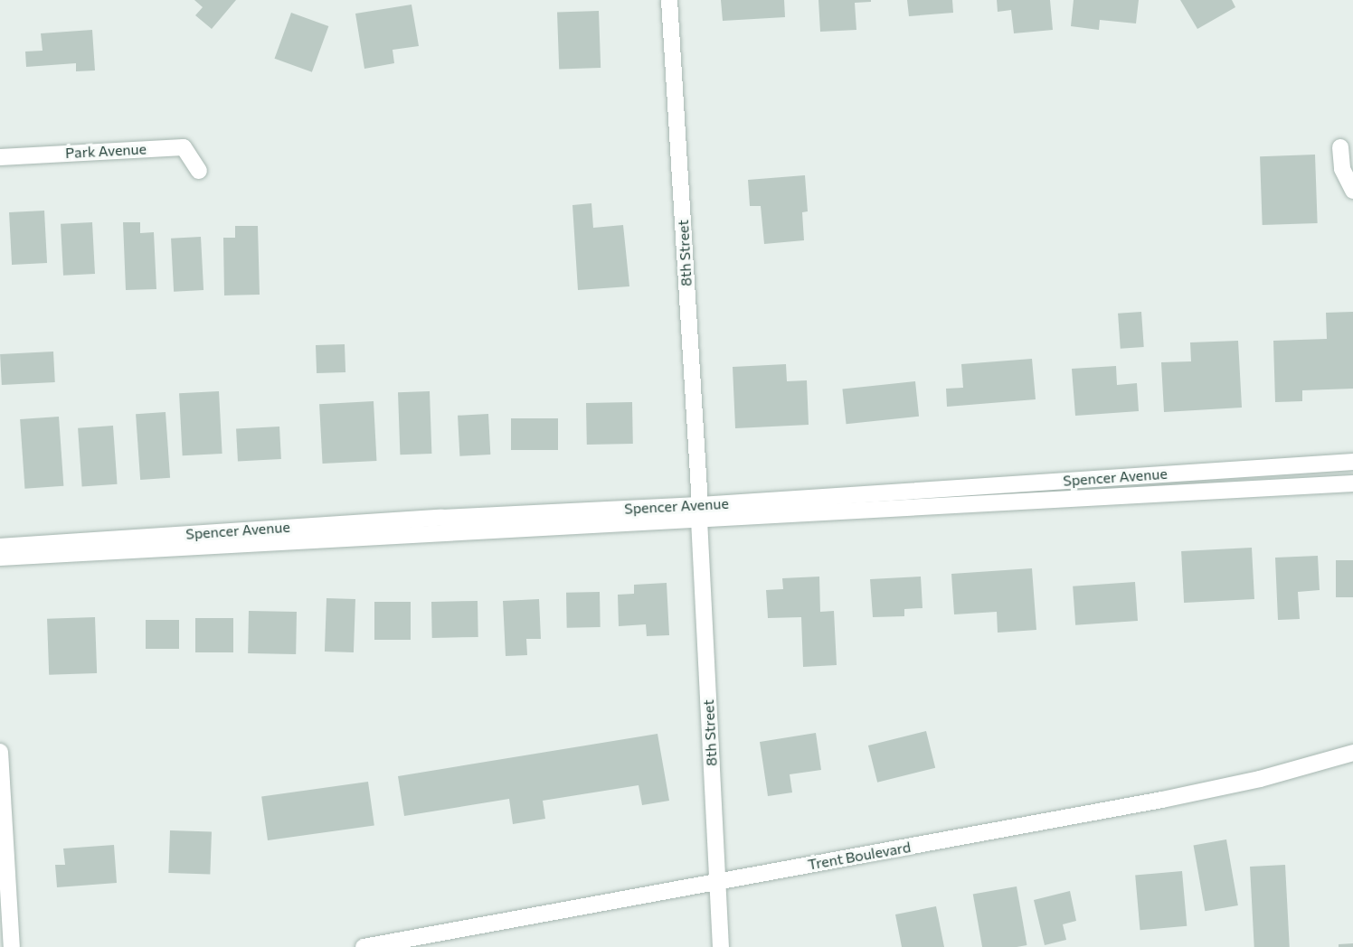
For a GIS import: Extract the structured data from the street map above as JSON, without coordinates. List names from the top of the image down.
{
  "streets": {
    "street": [
      "Park Avenue",
      "8th Street",
      "Spencer Avenue",
      "Trent Boulevard"
    ]
  },
  "crossings": [
    ["8th Street", "Spencer Avenue"],
    ["8th Street", "Trent Boulevard"]
  ]
}
